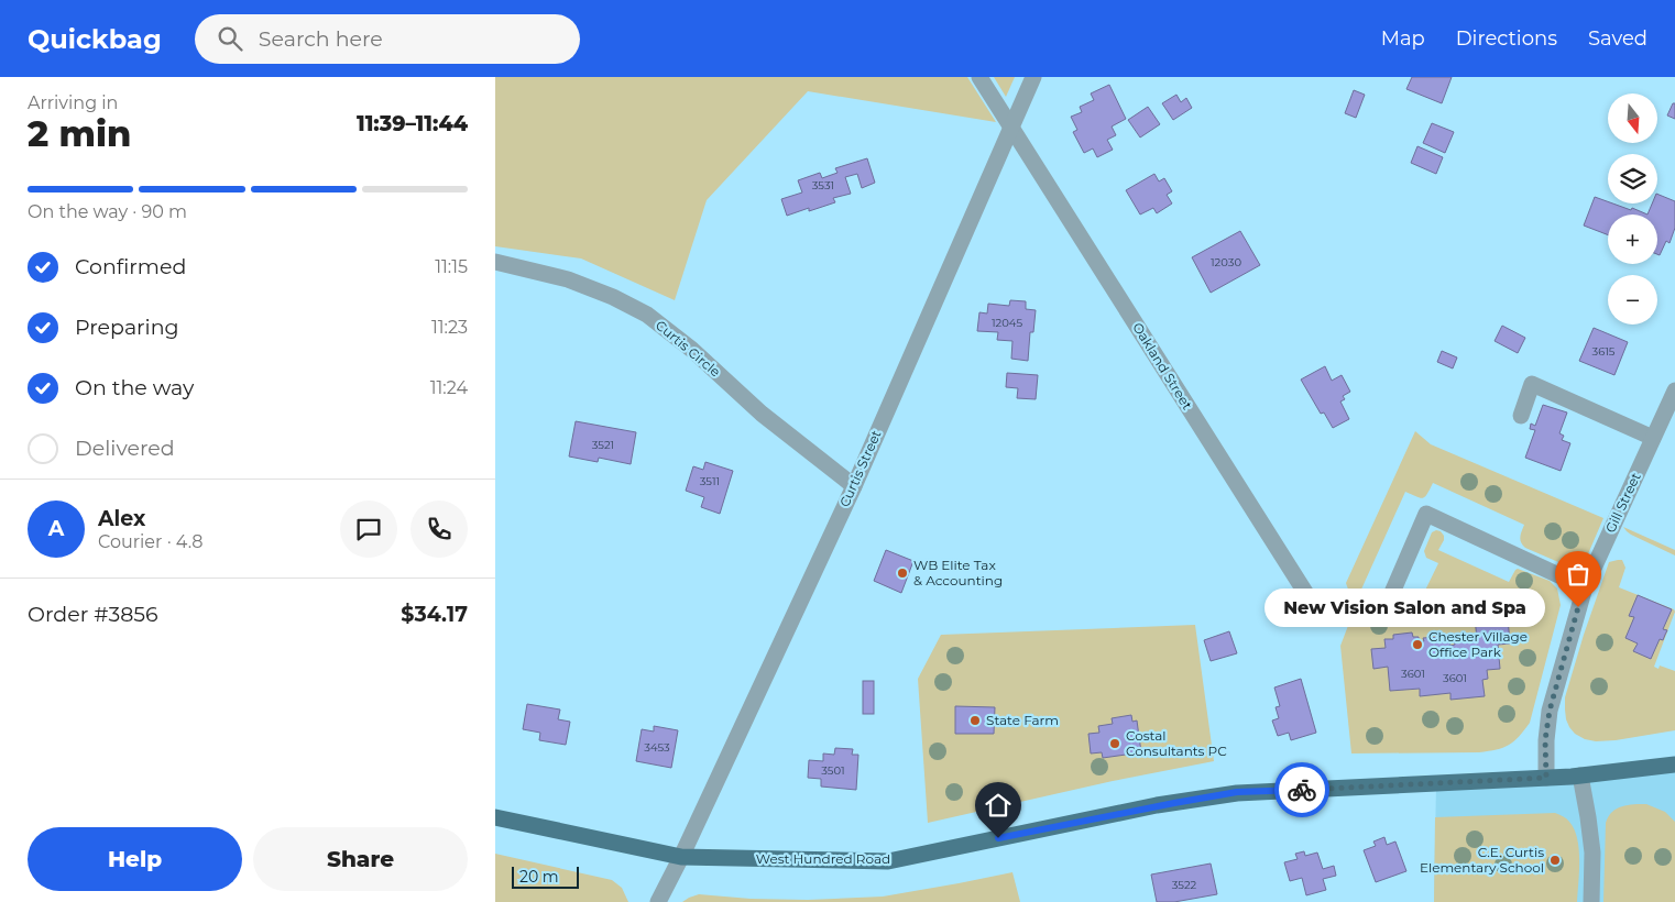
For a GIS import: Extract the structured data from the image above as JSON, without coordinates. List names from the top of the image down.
{
  "streets": {
    "main road": ["West Hundred Road"],
    "street": [
      "Curtis Circle",
      "Oakland Street",
      "Curtis Street",
      "Gill Street"
    ]
  },
  "crossings": [
    ["Curtis Circle", "Curtis Street"],
    ["Oakland Street", "Curtis Street"],
    ["Curtis Street", "West Hundred Road"],
    ["Gill Street", "West Hundred Road"]
  ],
  "places": [
    "WB Elite Tax & Accounting",
    "New Vision Salon and Spa",
    "Chester Village Office Park",
    "State Farm",
    "Costal Consultants PC",
    "C.E. Curtis Elementary School"
  ],
  "house_numbers": [
    "3531",
    "12030",
    "12045",
    "3615",
    "3521",
    "3511",
    "3601",
    "3601",
    "3453",
    "3501",
    "3522"
  ],
  "scale_bar": "20 m",
  "north": "bottom",
  "page": {
    "header": "Quickbag",
    "search": "Search here",
    "nav": ["Map", "Directions", "Saved"],
    "heading": ["2 min", "Arriving in", "11:39–11:44"],
    "panel": [
      "Alex",
      "Courier · 4.8",
      "Order #3856",
      "$34.17"
    ],
    "map_buttons": ["+", "−"],
    "bar": "On the way · 90 m",
    "list": [
      ["Confirmed", "11:15"],
      ["Preparing", "11:23"],
      ["On the way", "11:24"],
      "Delivered"
    ],
    "round": "A",
    "bubble": "New Vision Salon and Spa",
    "buttons": ["Help", "Share"],
    "scale": "20 m"
  }
}
